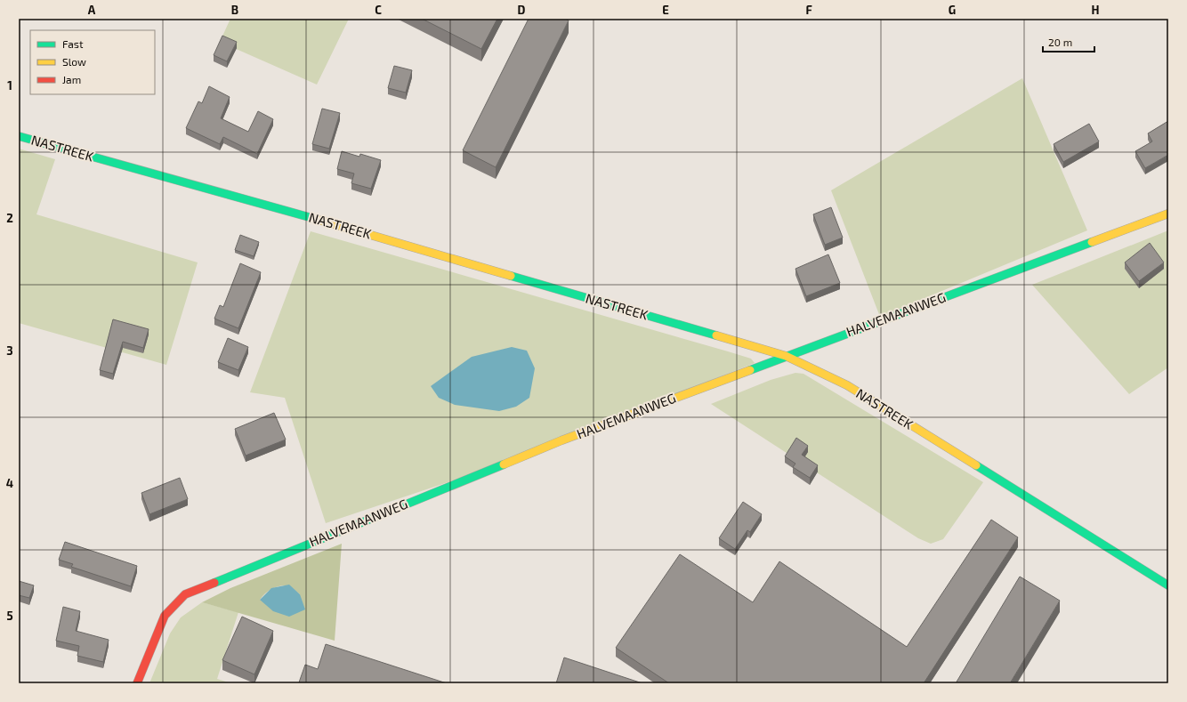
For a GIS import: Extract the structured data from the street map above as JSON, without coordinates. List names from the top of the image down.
{
  "streets": {
    "street": ["NASTREEK", "HALVEMAANWEG"]
  },
  "crossings": [
    ["NASTREEK", "HALVEMAANWEG"]
  ],
  "legend": ["Fast", "Slow", "Jam"],
  "scale_bar": "20 m",
  "grid": {
    "columns": [
      "A",
      "B",
      "C",
      "D",
      "E",
      "F",
      "G",
      "H"
    ],
    "rows": [
      "1",
      "2",
      "3",
      "4",
      "5"
    ]
  }
}
